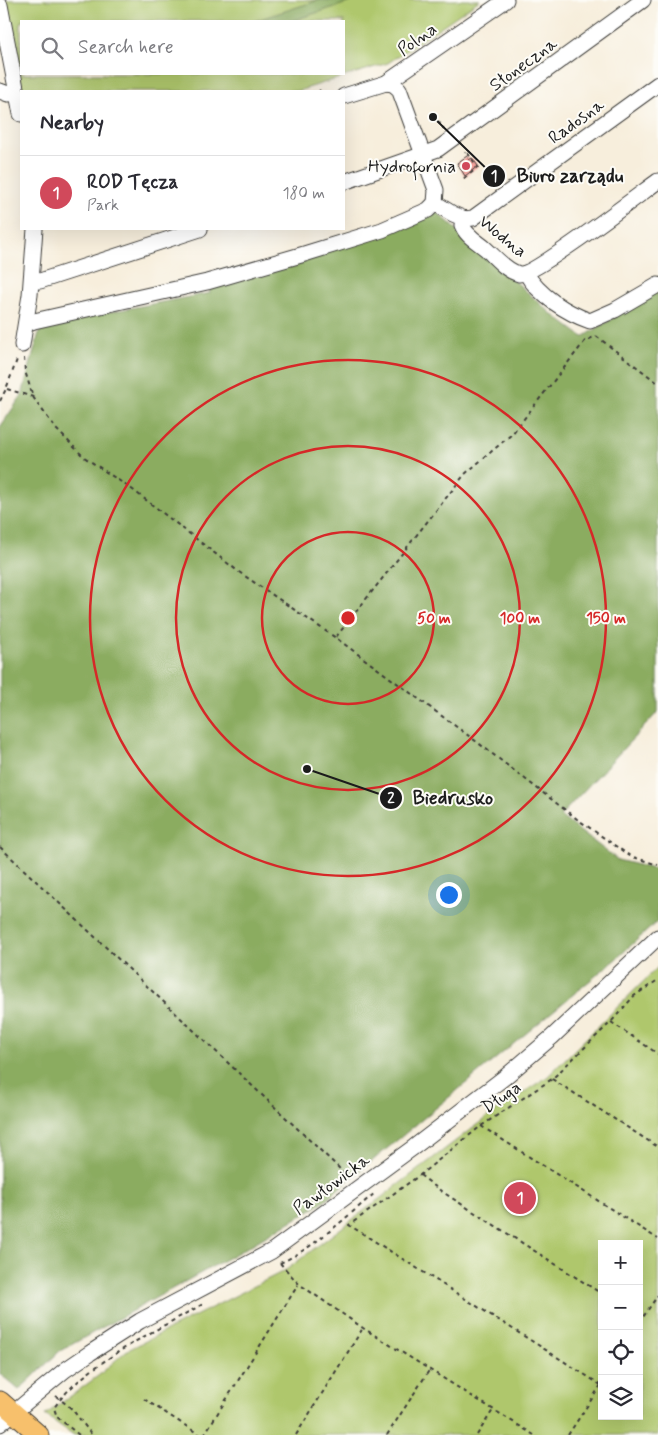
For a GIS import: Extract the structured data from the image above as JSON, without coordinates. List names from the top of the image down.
{
  "streets": {
    "street": [
      "Polna",
      "Słoneczna",
      "Radosna",
      "Wodna",
      "Pawłowicka"
    ],
    "path": ["Długa"]
  },
  "crossings": [
    ["Radosna", "Wodna"]
  ],
  "places": ["Biuro zarządu", "Hydrofornia", "Biedrusko"],
  "page": {
    "search": "Search here",
    "heading": "Nearby",
    "list": [
      {
        "mark": "1",
        "name": "ROD Tęcza",
        "note": "Park",
        "value": "180 m"
      }
    ],
    "pins": "1",
    "map_buttons": ["+", "−"]
  },
  "rings": ["50 m", "100 m", "150 m"]
}
